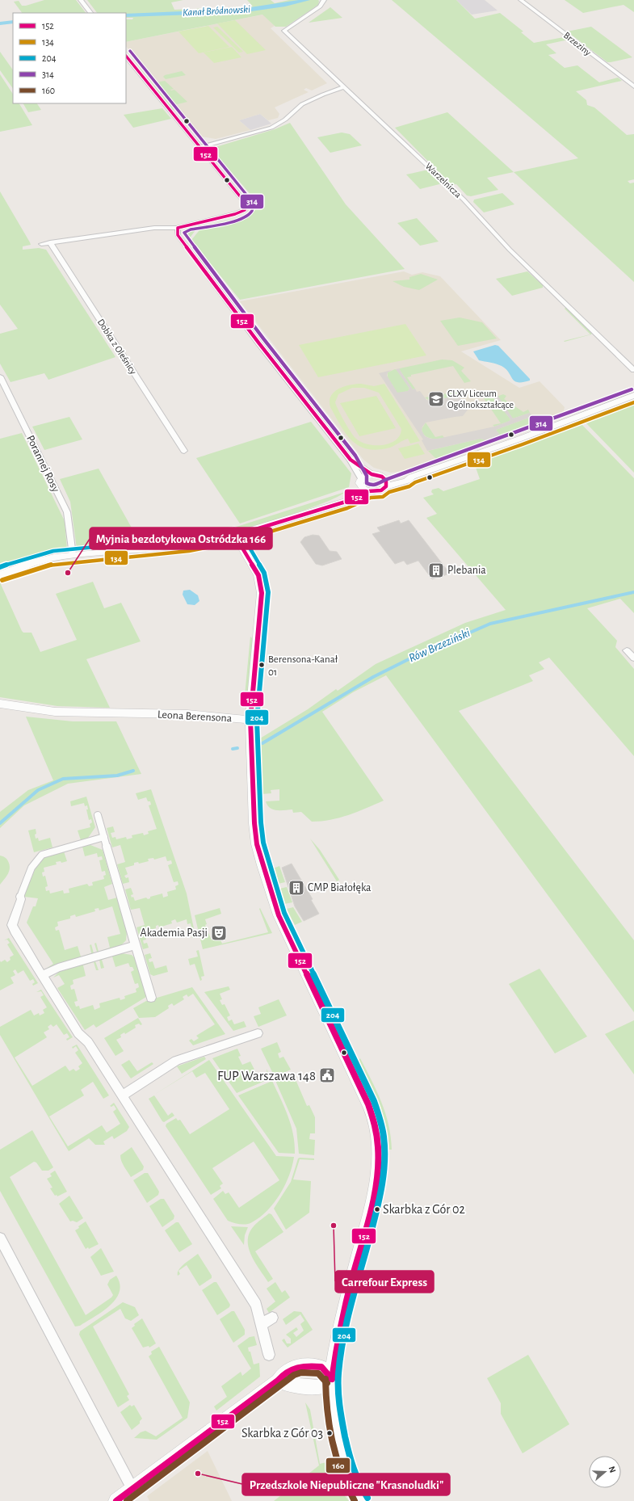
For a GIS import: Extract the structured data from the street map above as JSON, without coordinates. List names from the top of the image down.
{
  "streets": {
    "street": [
      "Brzeziny",
      "Warzelnicza",
      "Dobka z Oleśnicy",
      "Porannej Rosy",
      "Leona Berensona"
    ]
  },
  "water": ["Kanał Bródnowski", "Rów Brzeziński"],
  "places": {
    "school or university": ["CLXV Liceum Ogólnokształcące"],
    "building": ["Plebania", "CMP Białołęka"],
    "other": [
      "Myjnia bezdotykowa Ostródzka 166",
      "Berensona-Kanał 01",
      "Skarbka z Gór 02",
      "Carrefour Express",
      "Skarbka z Gór 03",
      "Przedszkole Niepubliczne \"Krasnoludki\""
    ],
    "theatre": ["Akademia Pasji"],
    "public building": ["FUP Warszawa 148"]
  },
  "lines": [
    "transit line 314",
    "transit line 152",
    "transit line 134",
    "transit line 204",
    "transit line 160"
  ],
  "legend": [
    "152",
    "134",
    "204",
    "314",
    "160"
  ],
  "north": "right"
}
